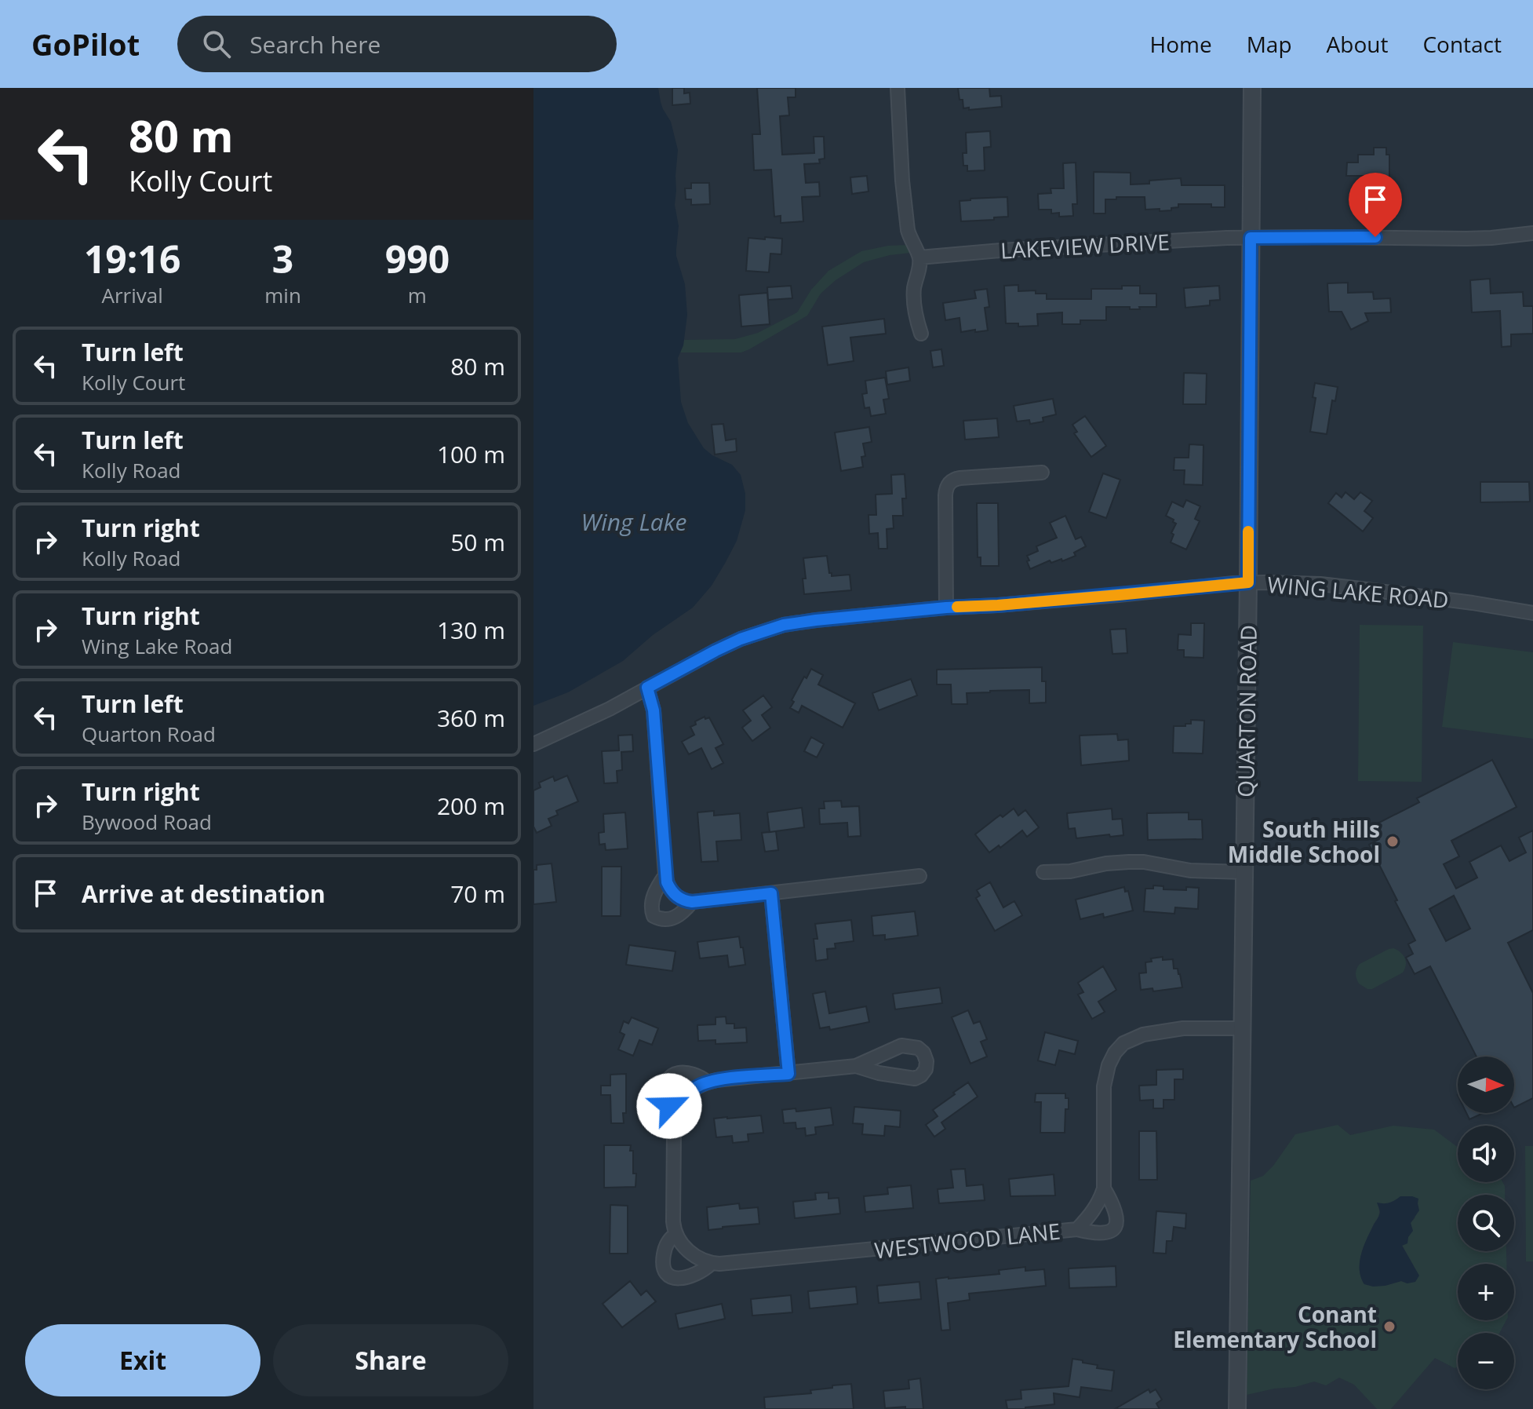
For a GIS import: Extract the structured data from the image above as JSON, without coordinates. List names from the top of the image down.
{
  "streets": {
    "street": [
      "LAKEVIEW DRIVE",
      "WING LAKE ROAD",
      "QUARTON ROAD",
      "WESTWOOD LANE"
    ]
  },
  "crossings": [
    ["LAKEVIEW DRIVE", "QUARTON ROAD"],
    ["WING LAKE ROAD", "QUARTON ROAD"],
    ["QUARTON ROAD", "WESTWOOD LANE"]
  ],
  "water": ["Wing Lake"],
  "places": ["South Hills Middle School", "Conant Elementary School"],
  "north": "right",
  "page": {
    "header": "GoPilot",
    "search": "Search here",
    "nav": [
      "Home",
      "Map",
      "About",
      "Contact"
    ],
    "turn": ["80 m", "Kolly Court"],
    "eta": [
      "19:16",
      "Arrival",
      "3",
      "min",
      "990",
      "m"
    ],
    "list": [
      {
        "name": "Turn left",
        "note": "Kolly Court",
        "value": "80 m"
      },
      {
        "name": "Turn left",
        "note": "Kolly Road",
        "value": "100 m"
      },
      {
        "name": "Turn right",
        "note": "Kolly Road",
        "value": "50 m"
      },
      {
        "name": "Turn right",
        "note": "Wing Lake Road",
        "value": "130 m"
      },
      {
        "name": "Turn left",
        "note": "Quarton Road",
        "value": "360 m"
      },
      {
        "name": "Turn right",
        "note": "Bywood Road",
        "value": "200 m"
      },
      {
        "name": "Arrive at destination",
        "value": "70 m"
      }
    ],
    "map_buttons": ["+", "−"],
    "buttons": ["Exit", "Share"]
  }
}
